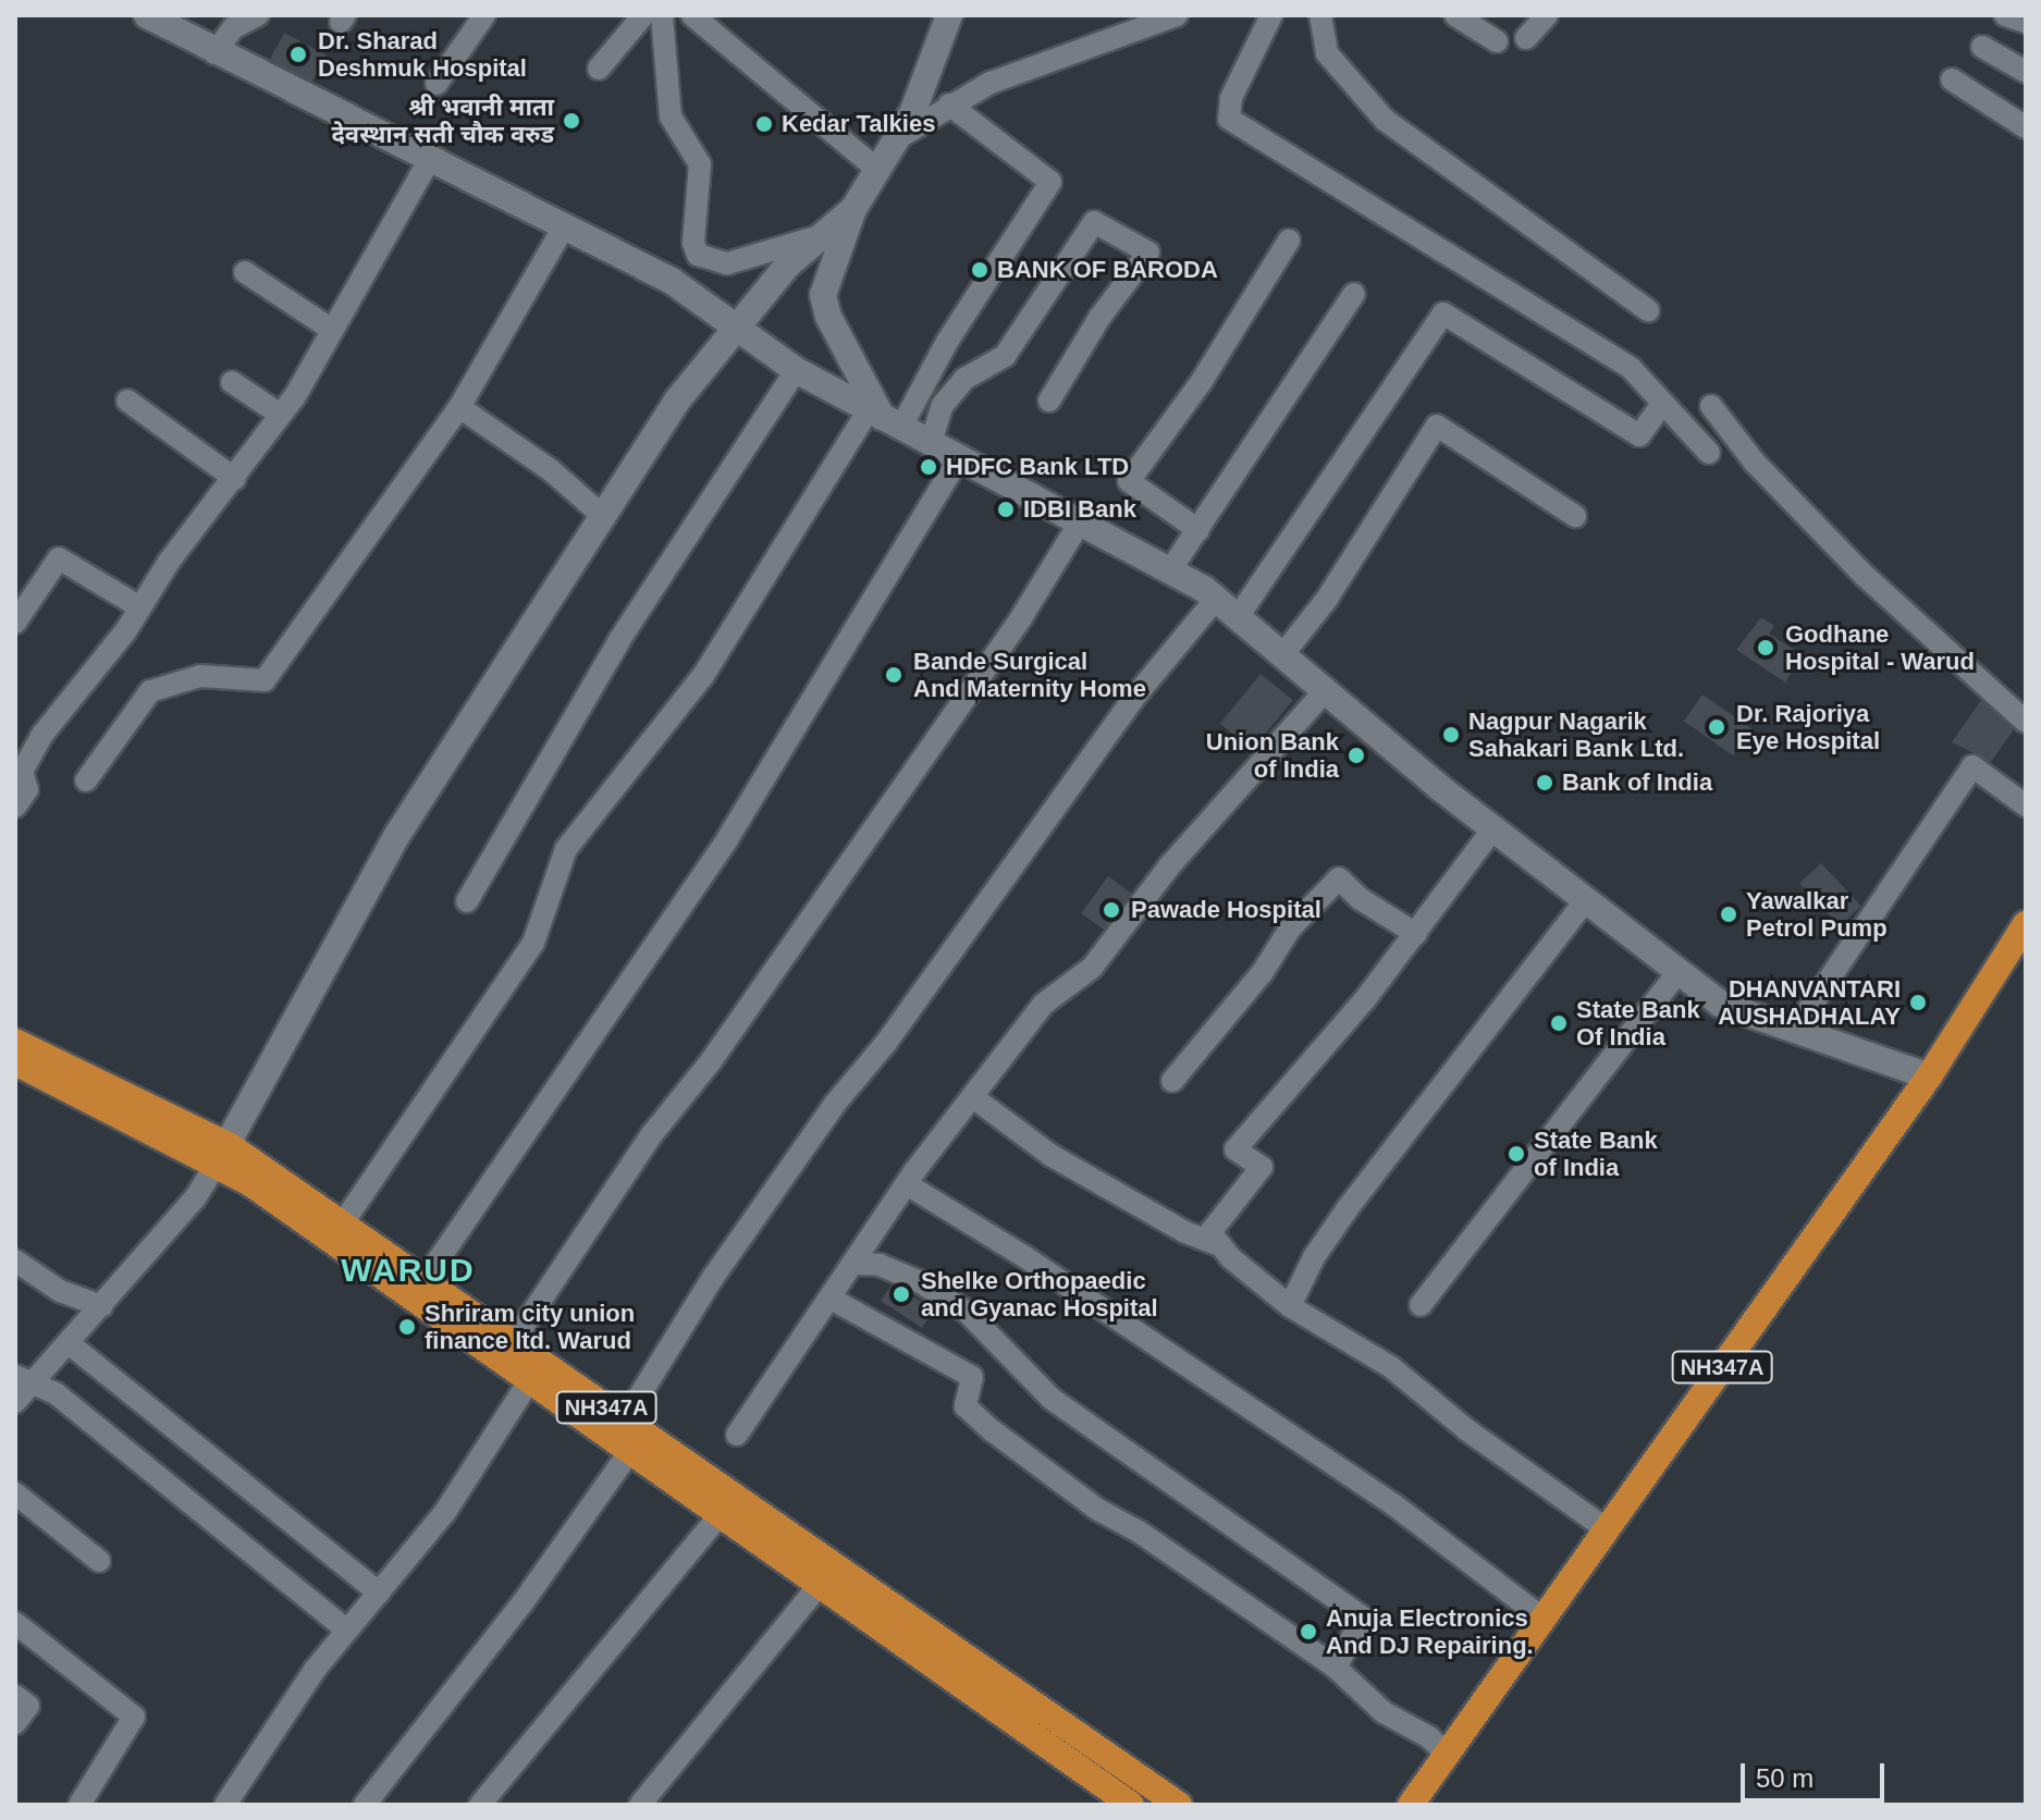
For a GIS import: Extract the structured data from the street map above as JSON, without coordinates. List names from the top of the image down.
{
  "streets": {
    "highway": ["NH347A"]
  },
  "districts": ["WARUD"],
  "places": [
    "Dr. Sharad Deshmuk Hospital",
    "श्री भवानी माता देवस्थान सती चौक वरुड",
    "Kedar Talkies",
    "BANK OF BARODA",
    "HDFC Bank LTD",
    "IDBI Bank",
    "Godhane Hospital - Warud",
    "Bande Surgical And Maternity Home",
    "Dr. Rajoriya Eye Hospital",
    "Nagpur Nagarik Sahakari Bank Ltd.",
    "Union Bank of India",
    "Bank of India",
    "Pawade Hospital",
    "Yawalkar Petrol Pump",
    "DHANVANTARI AUSHADHALAY",
    "State Bank Of India",
    "State Bank of India",
    "Shelke Orthopaedic and Gyanac Hospital",
    "Shriram city union finance ltd. Warud",
    "Anuja Electronics And DJ Repairing."
  ],
  "scale_bar": "50 m"
}
